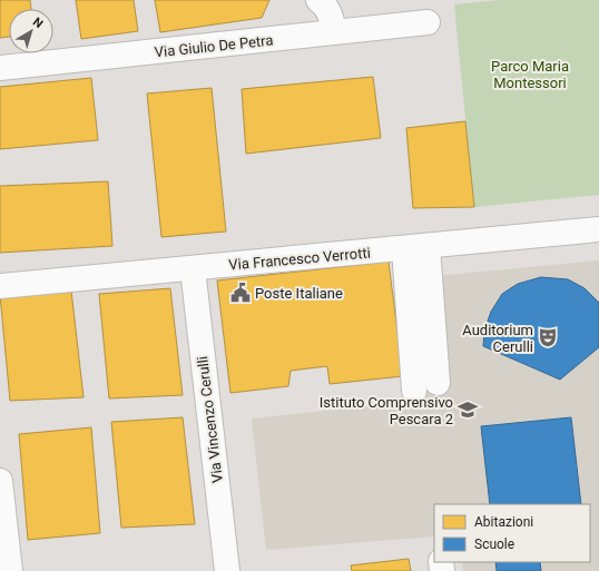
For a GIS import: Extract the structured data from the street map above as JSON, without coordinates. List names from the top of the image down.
{
  "streets": {
    "street": ["Via Giulio De Petra", "Via Francesco Verrotti", "Via Vincenzo Cerulli"]
  },
  "crossings": [
    ["Via Francesco Verrotti", "Via Vincenzo Cerulli"]
  ],
  "parks": ["Parco Maria Montessori"],
  "places": {
    "public building": ["Poste Italiane"],
    "theatre": ["Auditorium Cerulli"],
    "school or university": ["Istituto Comprensivo Pescara 2"]
  },
  "legend": ["Abitazioni", "Scuole"],
  "north": "top right"
}
